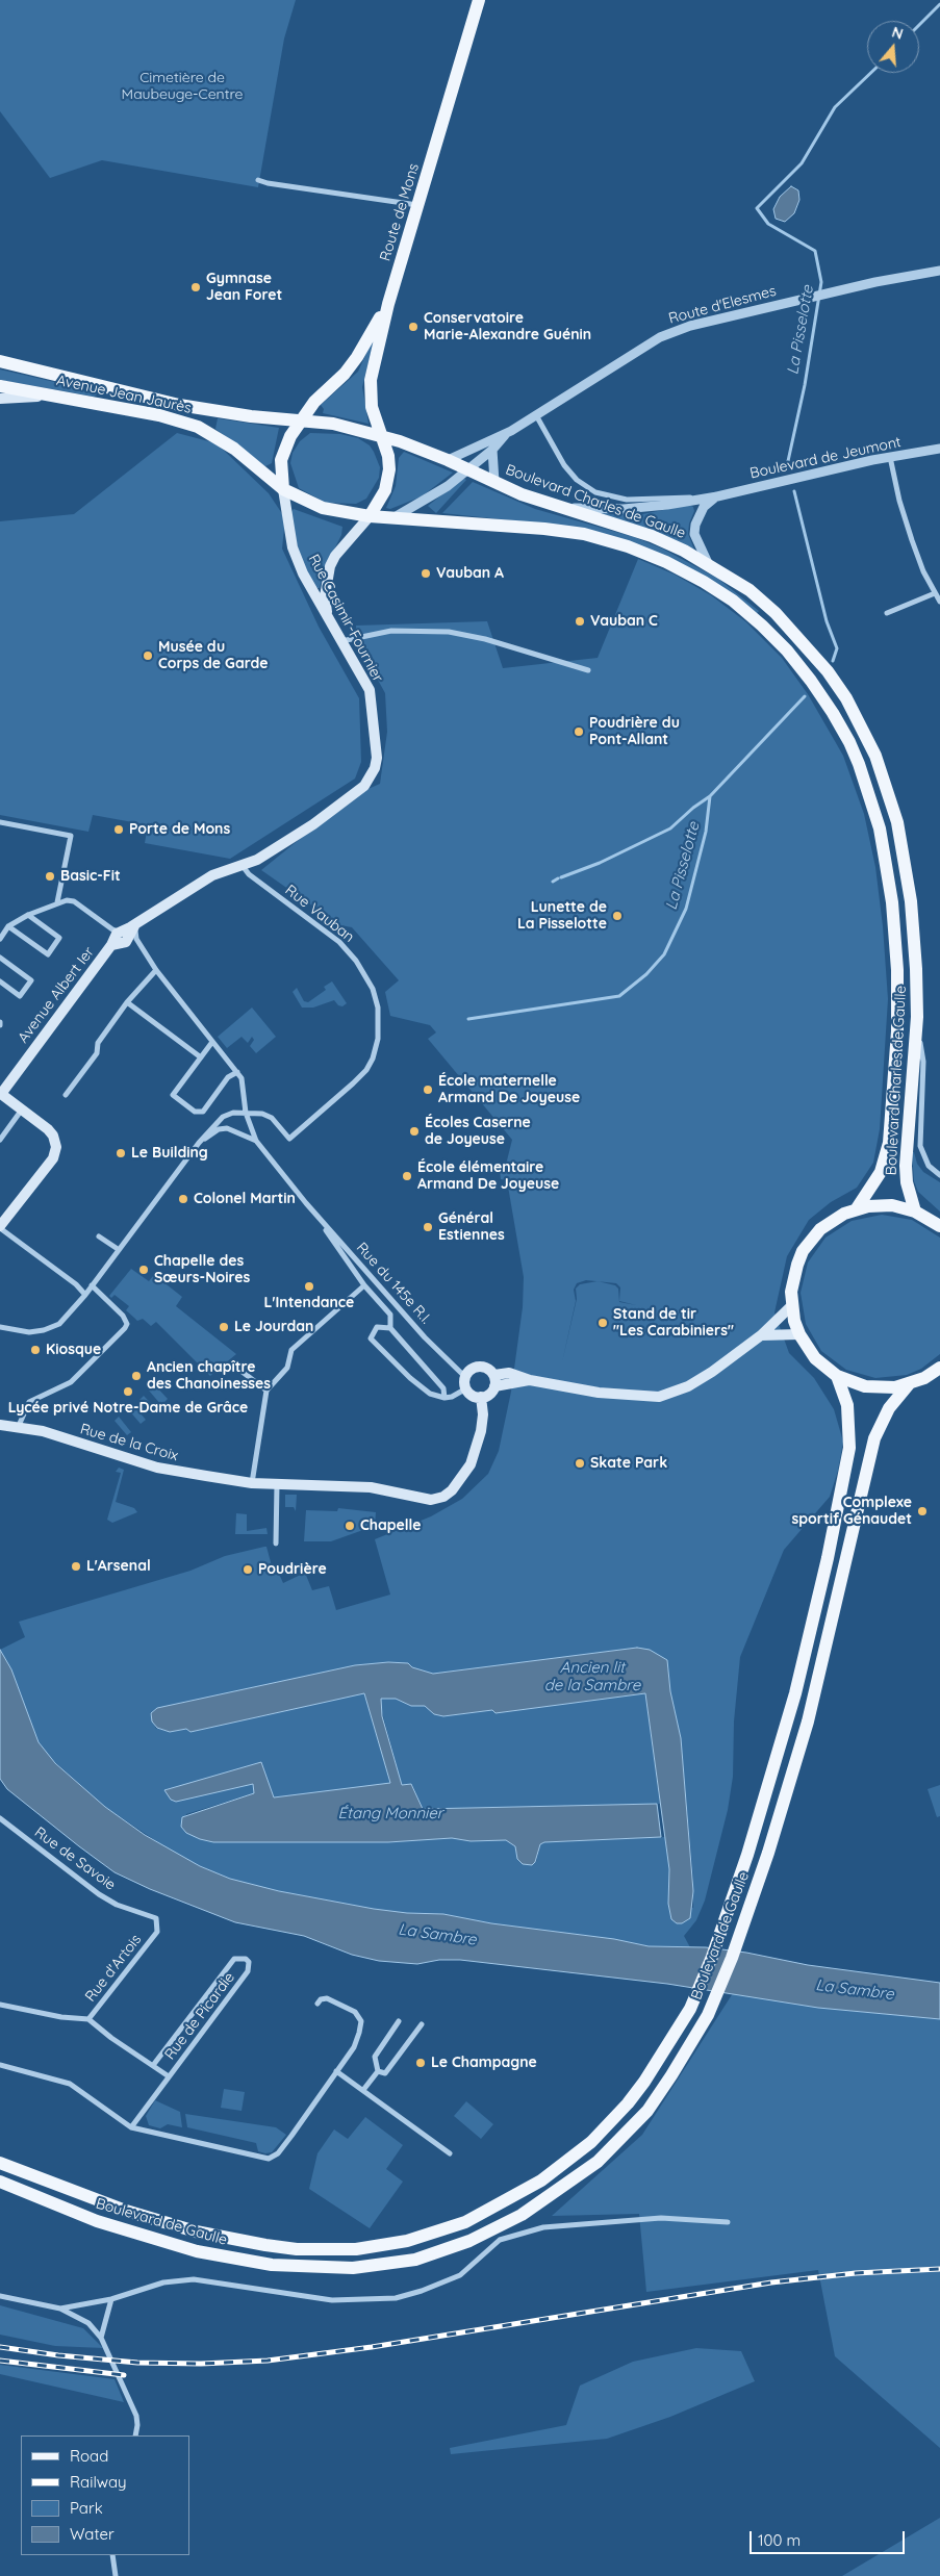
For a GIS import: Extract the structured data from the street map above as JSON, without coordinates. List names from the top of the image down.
{
  "streets": {
    "main road": [
      "Route de Mons",
      "Avenue Jean Jaurès",
      "Boulevard Charles de Gaulle",
      "Rue Casimir-Fournier",
      "Avenue Albert Ier",
      "Rue de la Croix",
      "Boulevard de Gaulle"
    ],
    "street": [
      "Route d'Elesmes",
      "Boulevard de Jeumont",
      "Rue Vauban",
      "Rue du 145e R.I.",
      "Rue de Savoie",
      "Rue d'Artois",
      "Rue de Picardie"
    ]
  },
  "crossings": [
    ["Route de Mons", "Avenue Jean Jaurès"],
    ["Route de Mons", "Boulevard Charles de Gaulle"],
    ["Route de Mons", "Rue Casimir-Fournier"],
    ["Route d'Elesmes", "Boulevard de Jeumont"],
    ["Route d'Elesmes", "Boulevard Charles de Gaulle"],
    ["Avenue Jean Jaurès", "Boulevard Charles de Gaulle"],
    ["Avenue Jean Jaurès", "Rue Casimir-Fournier"],
    ["Boulevard Charles de Gaulle", "Rue Casimir-Fournier"],
    ["Rue Casimir-Fournier", "Rue Vauban"],
    ["Rue Casimir-Fournier", "Avenue Albert Ier"],
    ["Rue Vauban", "Rue du 145e R.I."],
    ["Rue du 145e R.I.", "Rue de la Croix"],
    ["Rue de Savoie", "Rue d'Artois"]
  ],
  "water": [
    "La Pisselotte",
    "Ancien lit de la Sambre",
    "Étang Monnier",
    "La Sambre"
  ],
  "parks": ["Cimetière de Maubeuge-Centre"],
  "places": [
    "Gymnase Jean Foret",
    "Conservatoire Marie-Alexandre Guénin",
    "Vauban A",
    "Vauban C",
    "Musée du Corps de Garde",
    "Poudrière du Pont-Allant",
    "Porte de Mons",
    "Basic-Fit",
    "Lunette de La Pisselotte",
    "École maternelle Armand De Joyeuse",
    "Écoles Caserne de Joyeuse",
    "Le Building",
    "École élémentaire Armand De Joyeuse",
    "Colonel Martin",
    "Général Estiennes",
    "Chapelle des Sœurs-Noires",
    "L'Intendance",
    "Stand de tir \"Les Carabiniers\"",
    "Le Jourdan",
    "Kiosque",
    "Ancien chapître des Chanoinesses",
    "Lycée privé Notre-Dame de Grâce",
    "Skate Park",
    "Complexe sportif Génaudet",
    "Chapelle",
    "L'Arsenal",
    "Poudrière",
    "Le Champagne"
  ],
  "legend": [
    "Road",
    "Railway",
    "Park",
    "Water"
  ],
  "scale_bar": "100 m",
  "north": "top"
}
